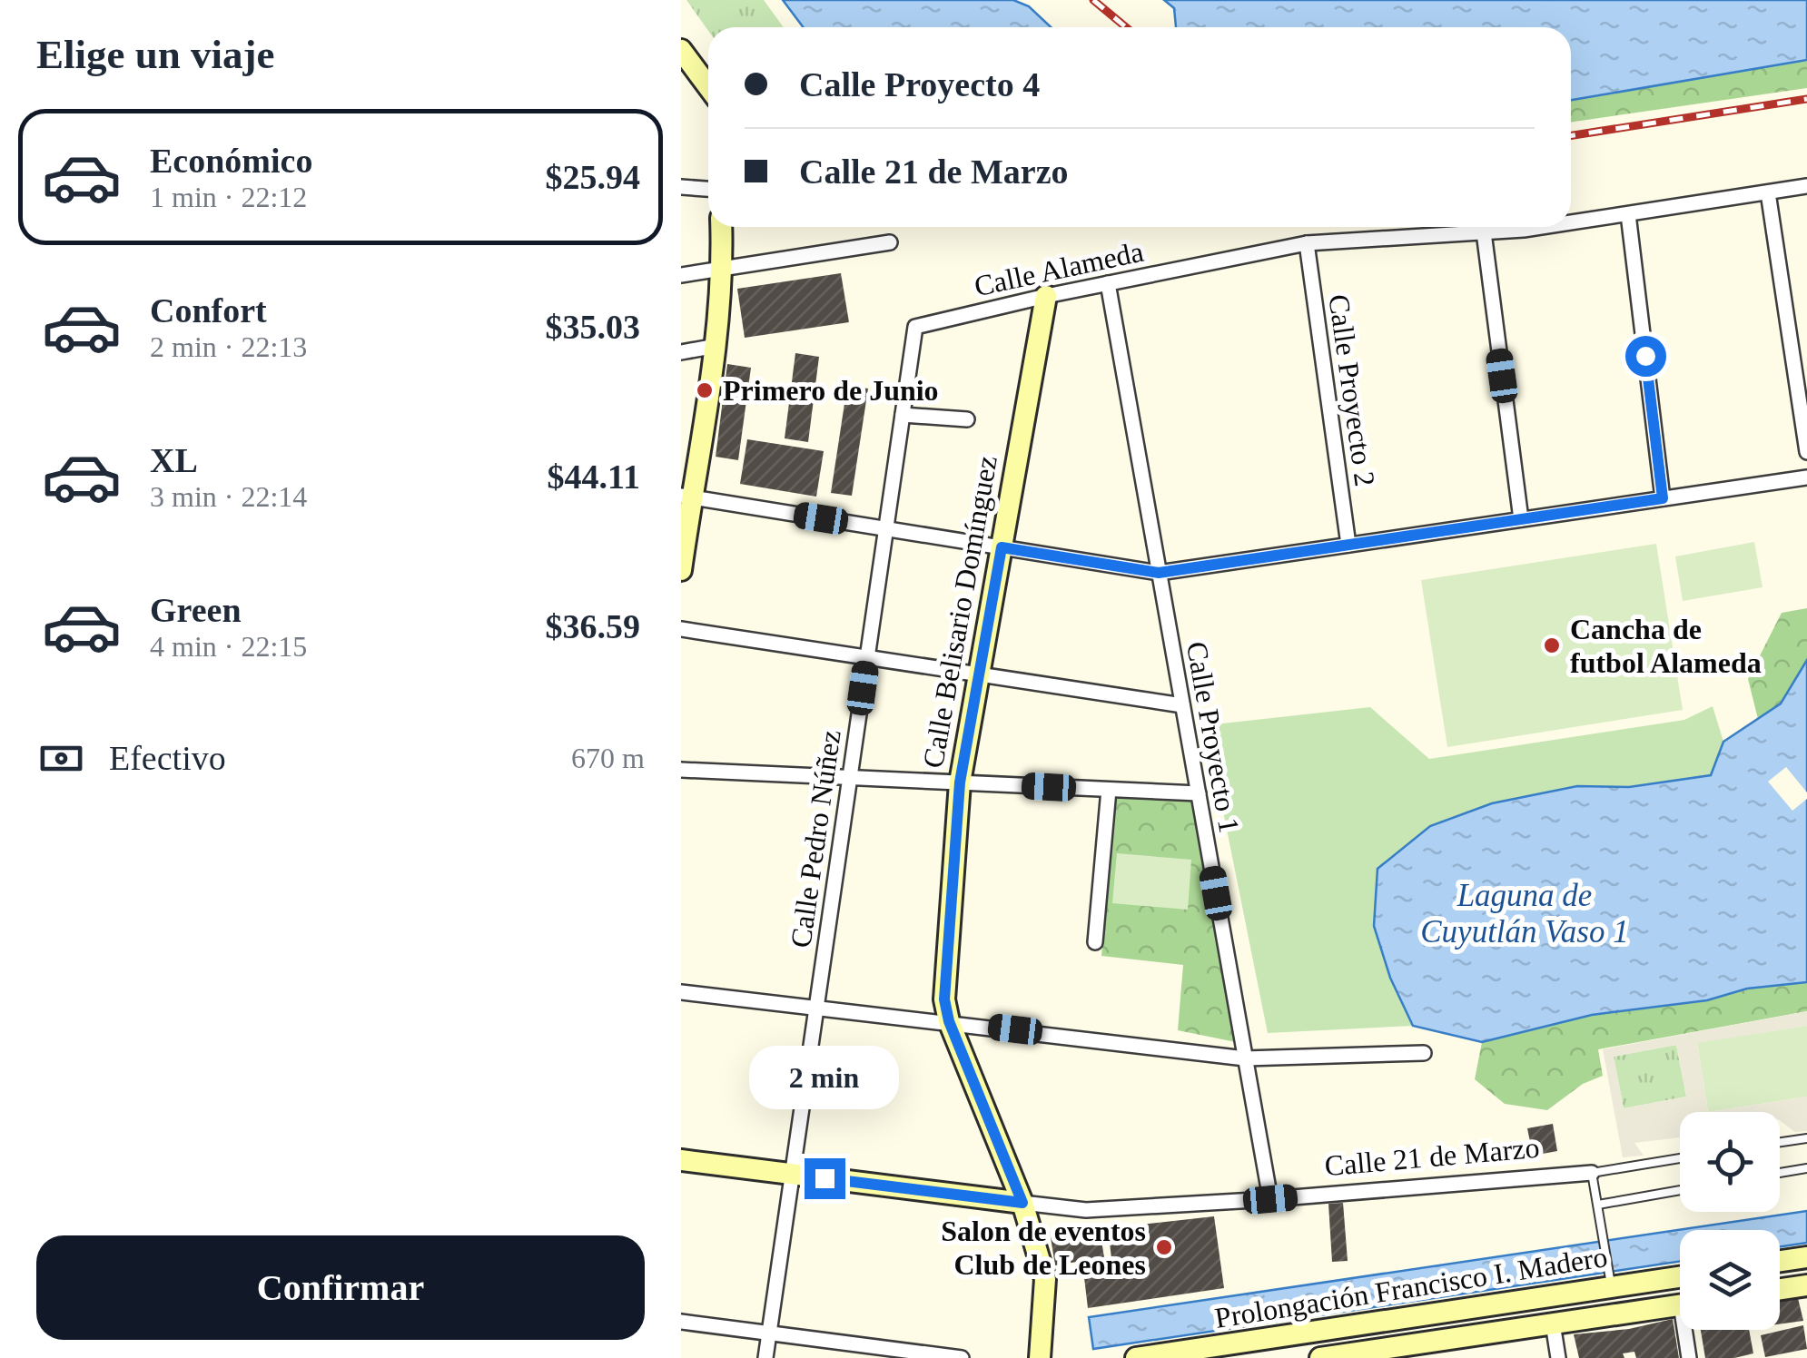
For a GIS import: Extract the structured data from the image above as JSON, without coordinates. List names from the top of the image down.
{
  "streets": {
    "street": [
      "Calle Alameda",
      "Calle Proyecto 2",
      "Calle Belisario Domínguez",
      "Calle Proyecto 1",
      "Calle Pedro Núñez",
      "Calle 21 de Marzo",
      "Prolongación Francisco I. Madero"
    ]
  },
  "crossings": [
    ["Calle Alameda", "Calle Proyecto 2"],
    ["Calle Alameda", "Calle Belisario Domínguez"],
    ["Calle Alameda", "Calle Proyecto 1"],
    ["Calle Alameda", "Calle Pedro Núñez"],
    ["Calle Belisario Domínguez", "Calle 21 de Marzo"],
    ["Calle Proyecto 1", "Calle 21 de Marzo"],
    ["Calle Pedro Núñez", "Calle 21 de Marzo"]
  ],
  "water": ["Laguna de Cuyutlán Vaso 1"],
  "places": ["Primero de Junio", "Cancha de futbol Alameda", "Salon de eventos Club de Leones"],
  "page": {
    "heading": "Elige un viaje",
    "banner": ["Calle Proyecto 4", "Calle 21 de Marzo"],
    "list": [
      {
        "name": "Económico",
        "note": "1 min · 22:12",
        "value": "$25.94"
      },
      {
        "name": "Confort",
        "note": "2 min · 22:13",
        "value": "$35.03"
      },
      {
        "name": "XL",
        "note": "3 min · 22:14",
        "value": "$44.11"
      },
      {
        "name": "Green",
        "note": "4 min · 22:15",
        "value": "$36.59"
      }
    ],
    "pay": ["Efectivo", "670 m"],
    "bubble": "2 min",
    "buttons": "Confirmar"
  }
}
